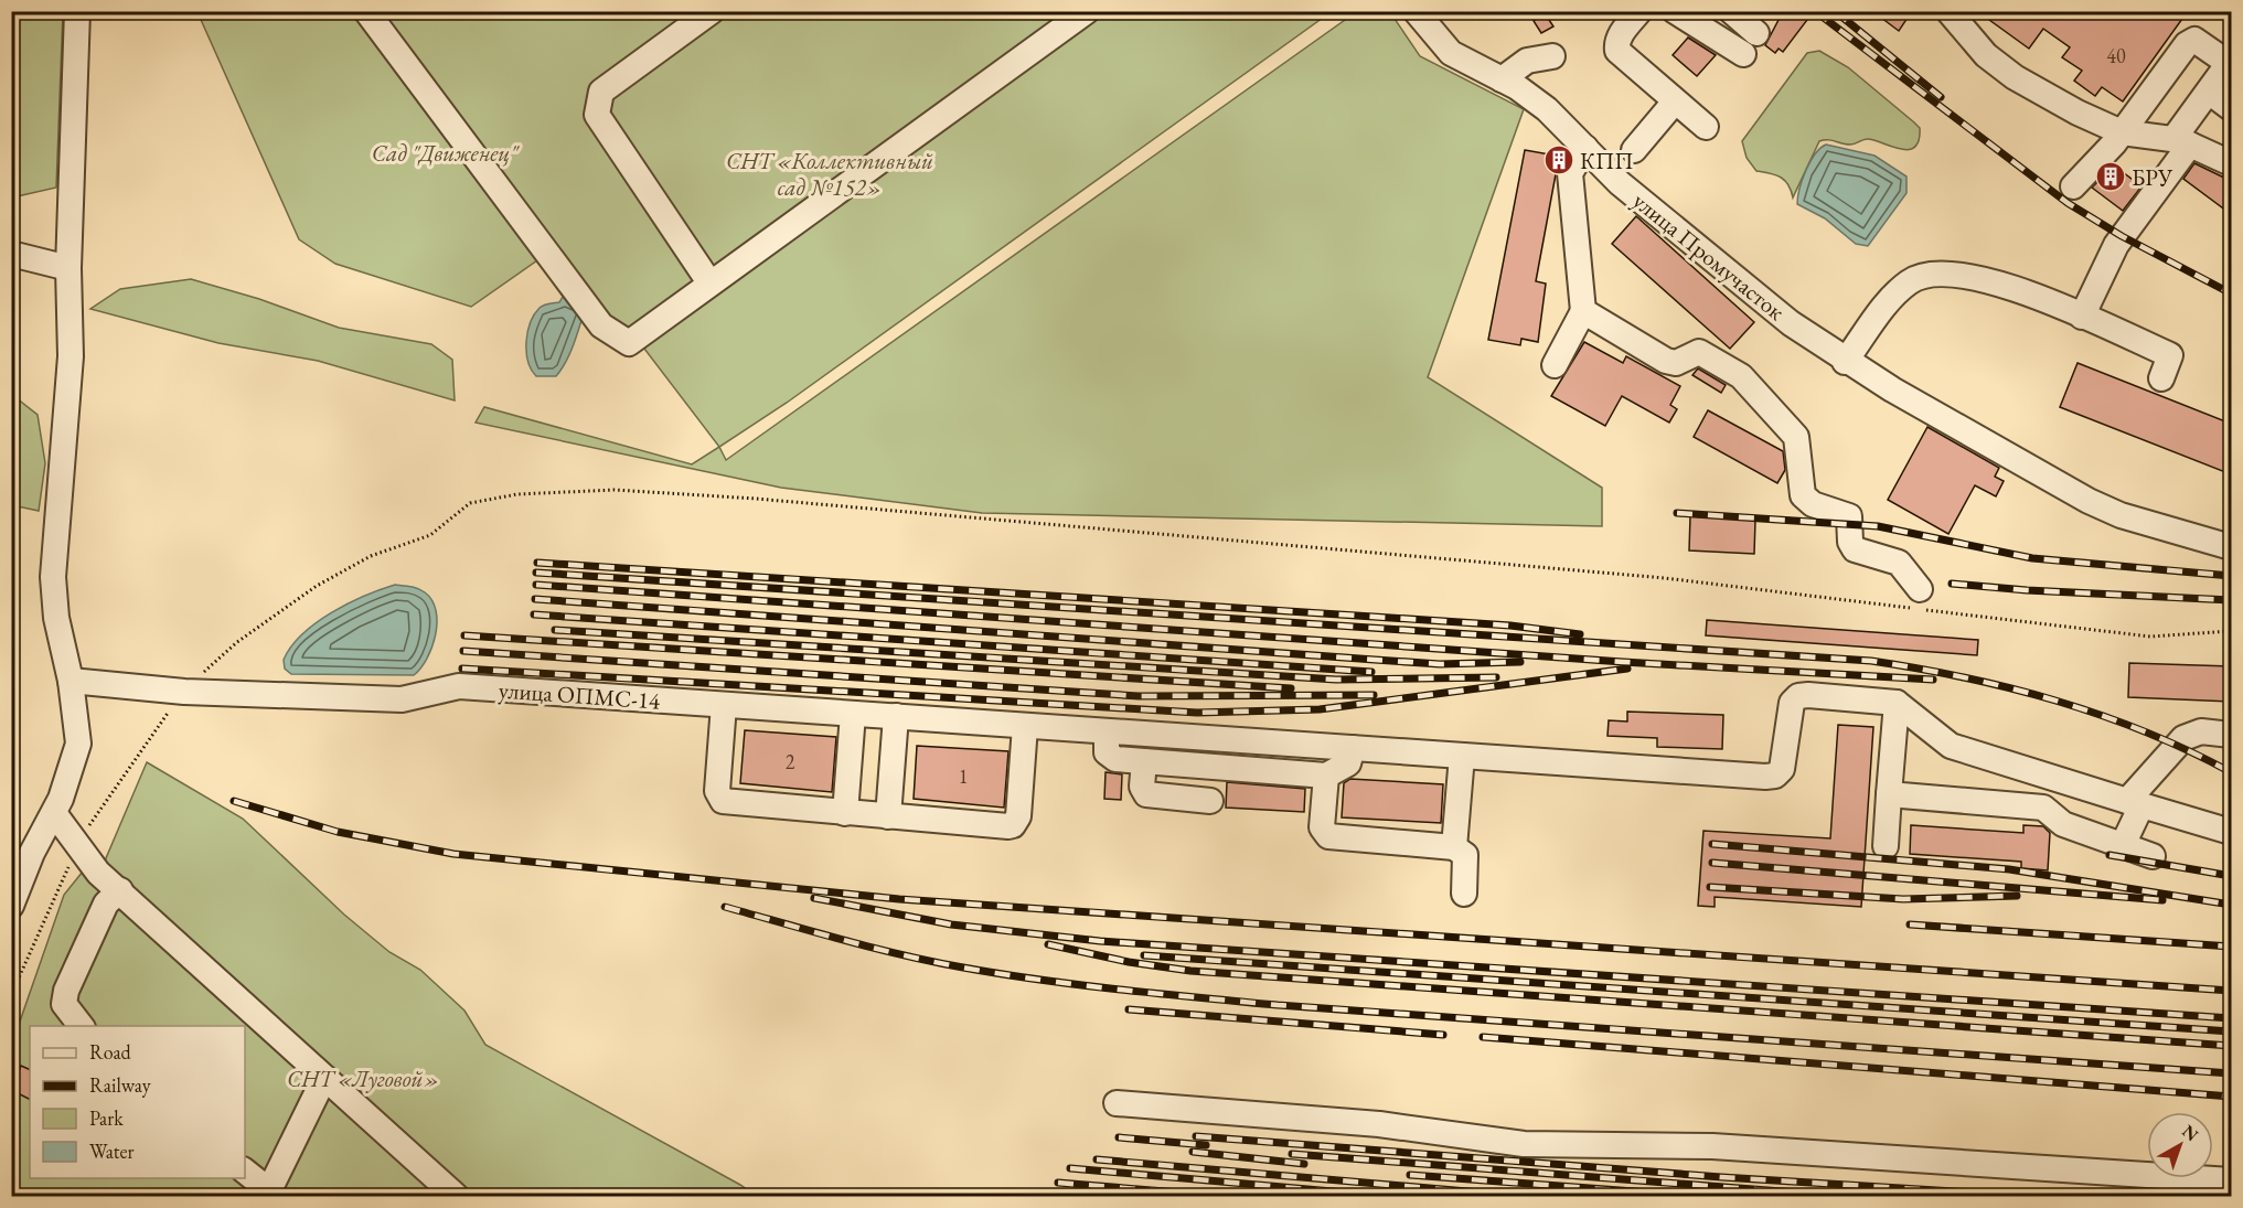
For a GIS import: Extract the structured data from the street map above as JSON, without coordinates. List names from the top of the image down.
{
  "streets": {
    "street": ["улица Промучасток", "улица ОПМС-14"]
  },
  "parks": ["Сад \"Движенец\"", "СНТ «Коллективный сад №152»", "СНТ «Луговой»"],
  "places": {
    "building": ["КПП", "БРУ"]
  },
  "house_numbers": ["40", "2", "1"],
  "legend": [
    "Road",
    "Railway",
    "Park",
    "Water"
  ],
  "north": "top right"
}
